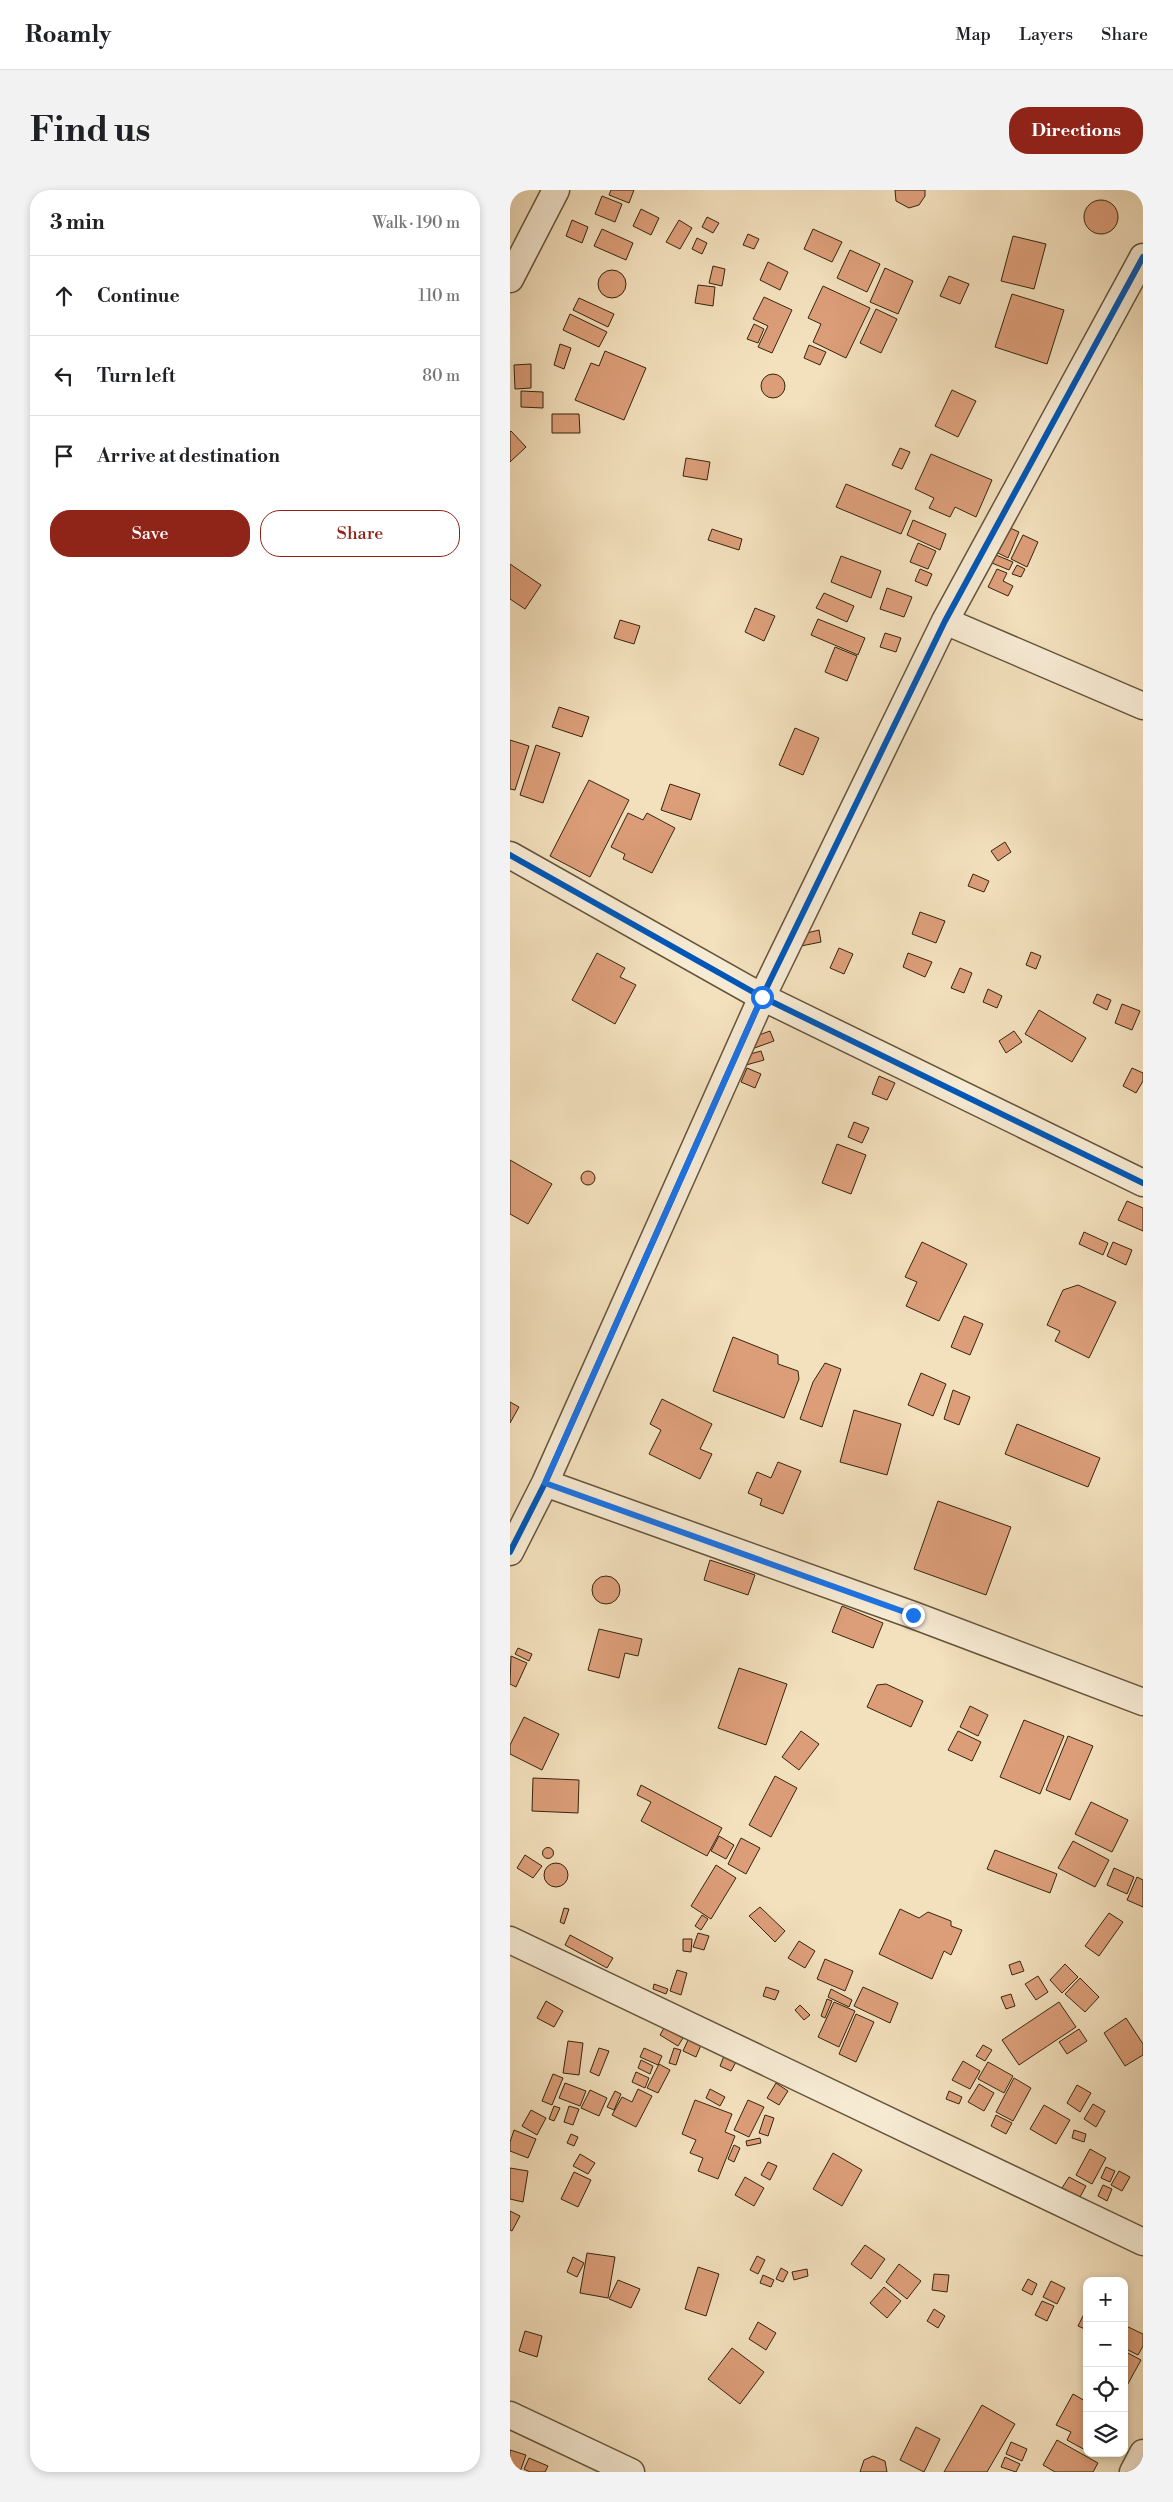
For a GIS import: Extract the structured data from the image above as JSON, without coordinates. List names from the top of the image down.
{
  "page": {
    "header": "Roamly",
    "nav": ["Map", "Layers", "Share"],
    "buttons": [
      "Directions",
      ["Save", "Share"]
    ],
    "title": "Find us",
    "heading": ["3 min", "Walk · 190 m"],
    "list": [
      ["Continue", "110 m"],
      ["Turn left", "80 m"],
      "Arrive at destination"
    ],
    "map_buttons": ["+", "−"]
  }
}
